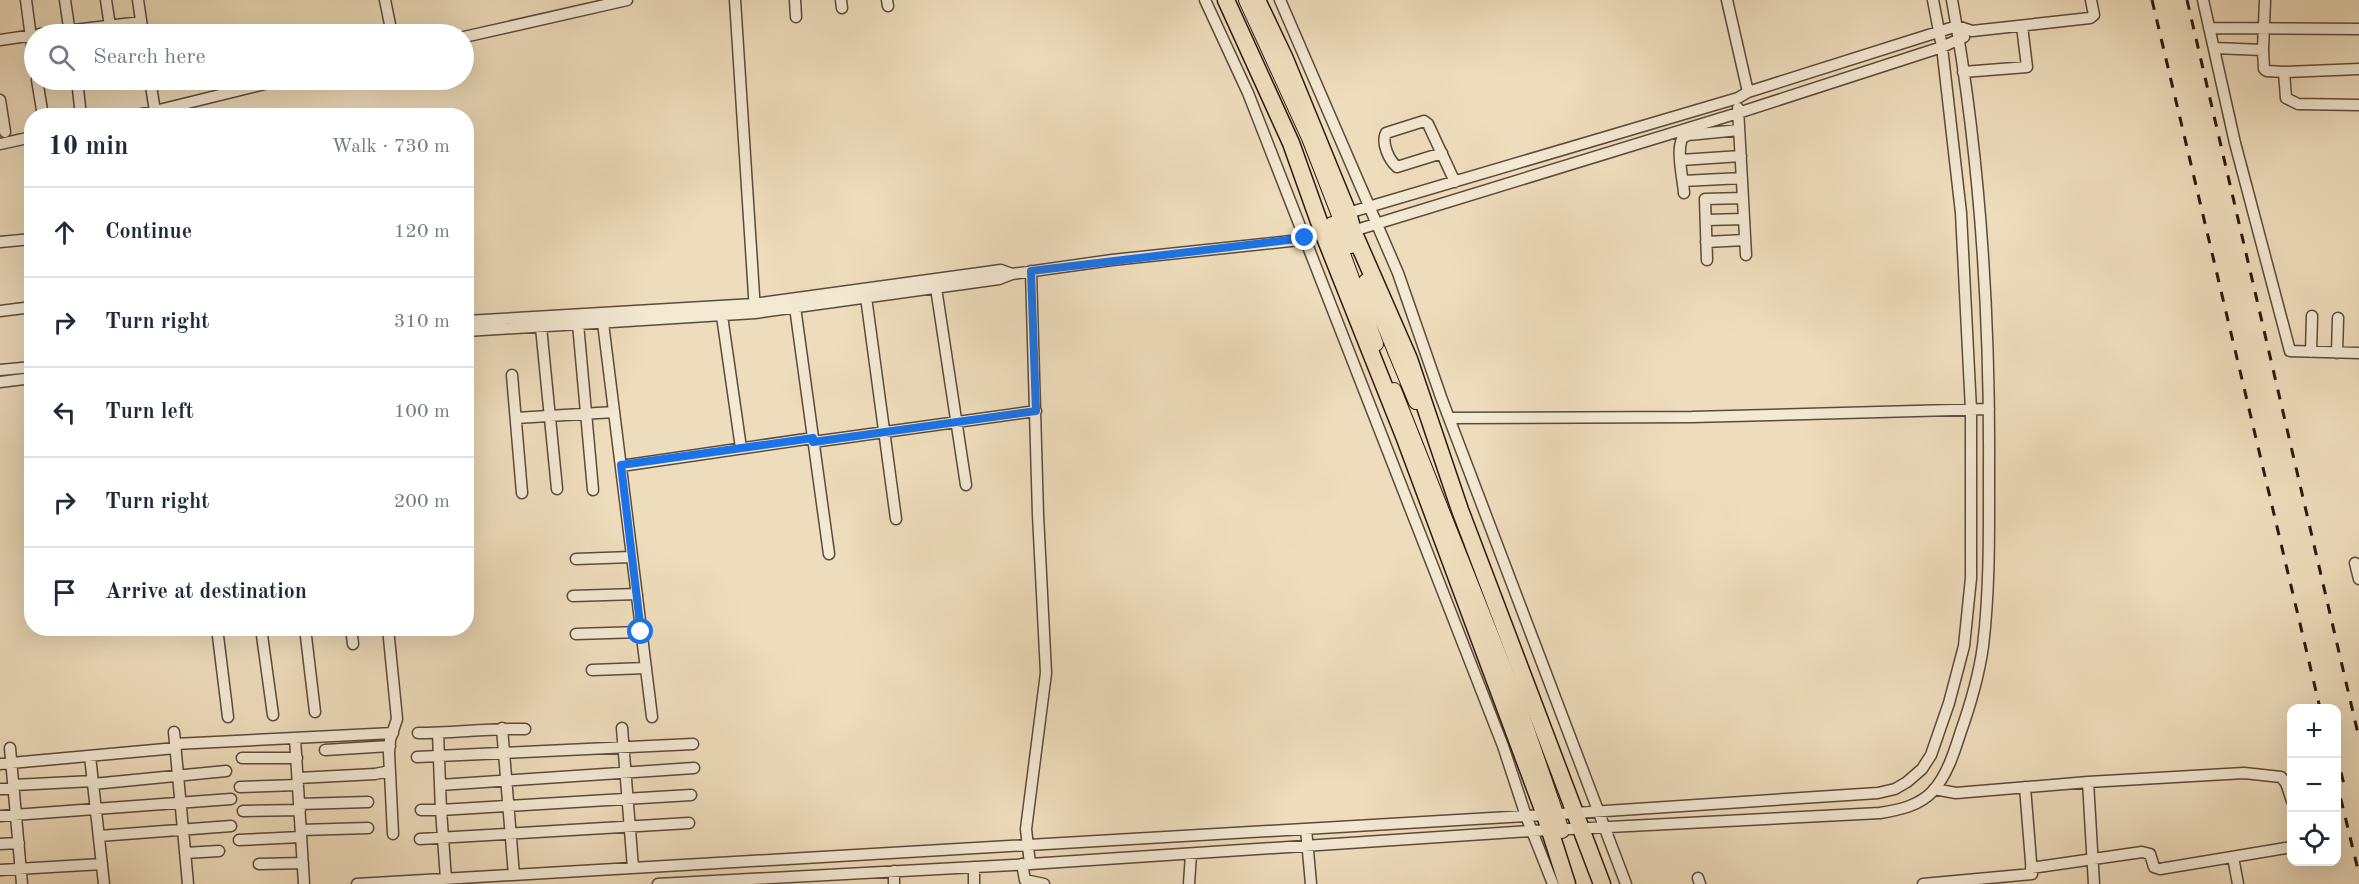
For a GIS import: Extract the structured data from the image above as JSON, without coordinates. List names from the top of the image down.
{
  "page": {
    "search": "Search here",
    "heading": ["10 min", "Walk · 730 m"],
    "list": [
      ["Continue", "120 m"],
      ["Turn right", "310 m"],
      ["Turn left", "100 m"],
      ["Turn right", "200 m"],
      "Arrive at destination"
    ],
    "map_buttons": ["+", "−"]
  }
}
